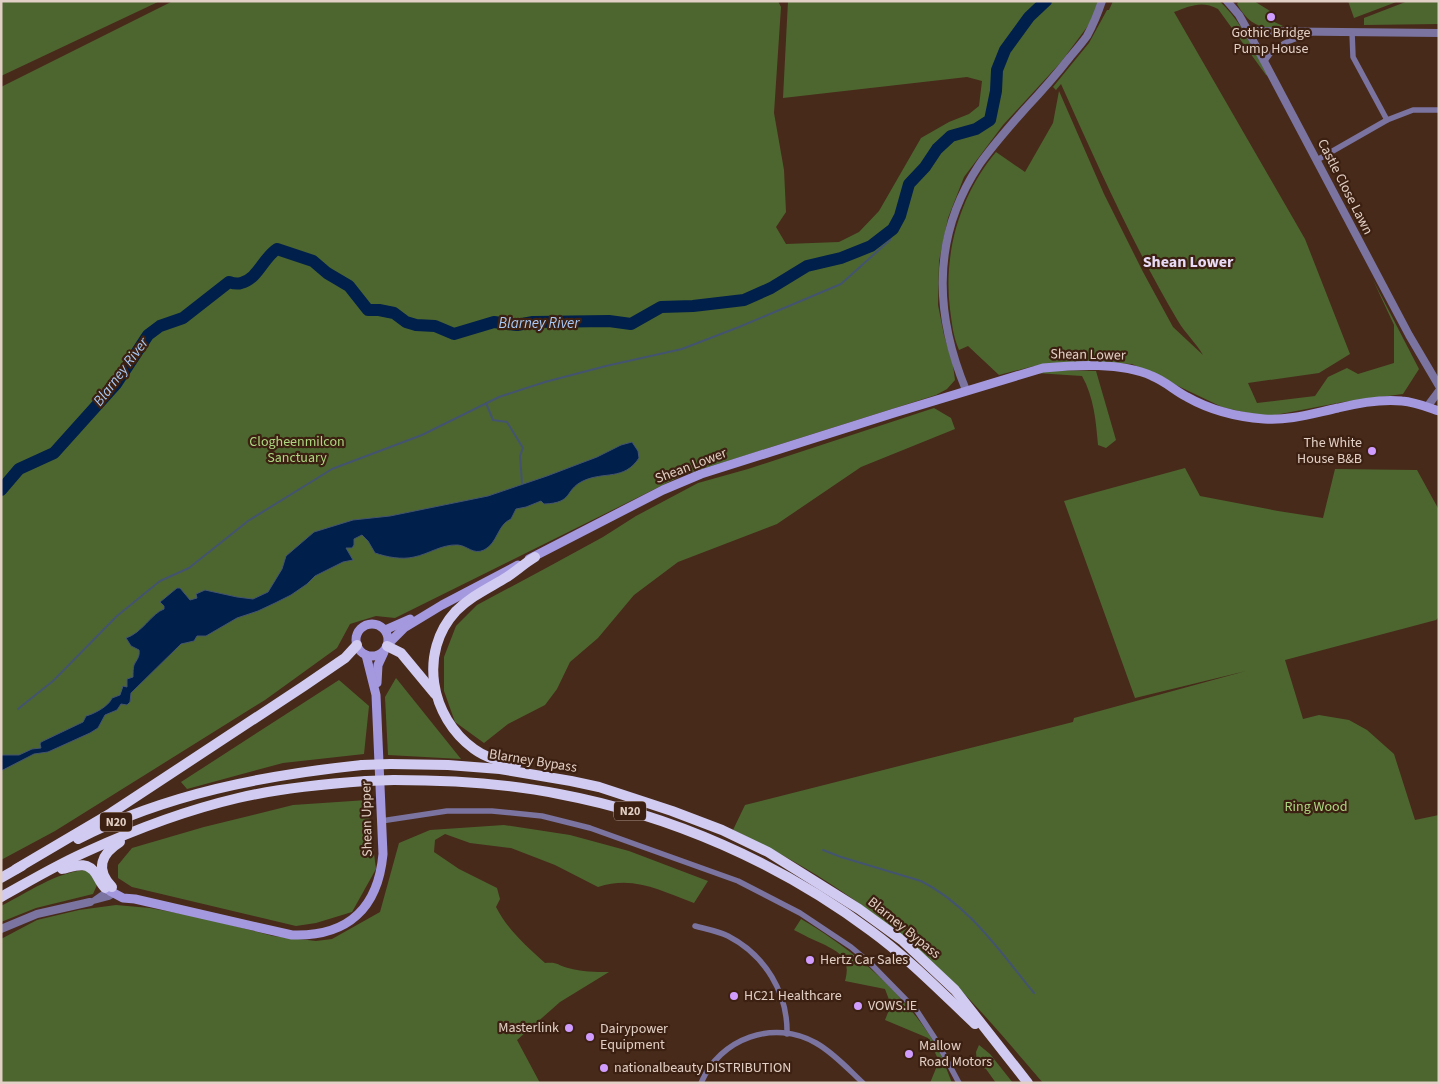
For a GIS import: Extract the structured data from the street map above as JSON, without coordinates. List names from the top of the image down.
{
  "streets": {
    "highway": ["Blarney Bypass", "N20"],
    "main road": ["Shean Lower", "Shean Upper"],
    "street": ["Castle Close Lawn"]
  },
  "crossings": [
    ["Shean Lower", "Shean Upper"]
  ],
  "districts": ["Shean Lower"],
  "water": ["Blarney River"],
  "parks": ["Clogheenmilcon Sanctuary", "Ring Wood"],
  "places": [
    "Gothic Bridge Pump House",
    "The White House B&B",
    "Hertz Car Sales",
    "HC21 Healthcare",
    "VOWS.IE",
    "Masterlink",
    "Dairypower Equipment",
    "Mallow Road Motors",
    "nationalbeauty DISTRIBUTION"
  ]
}
